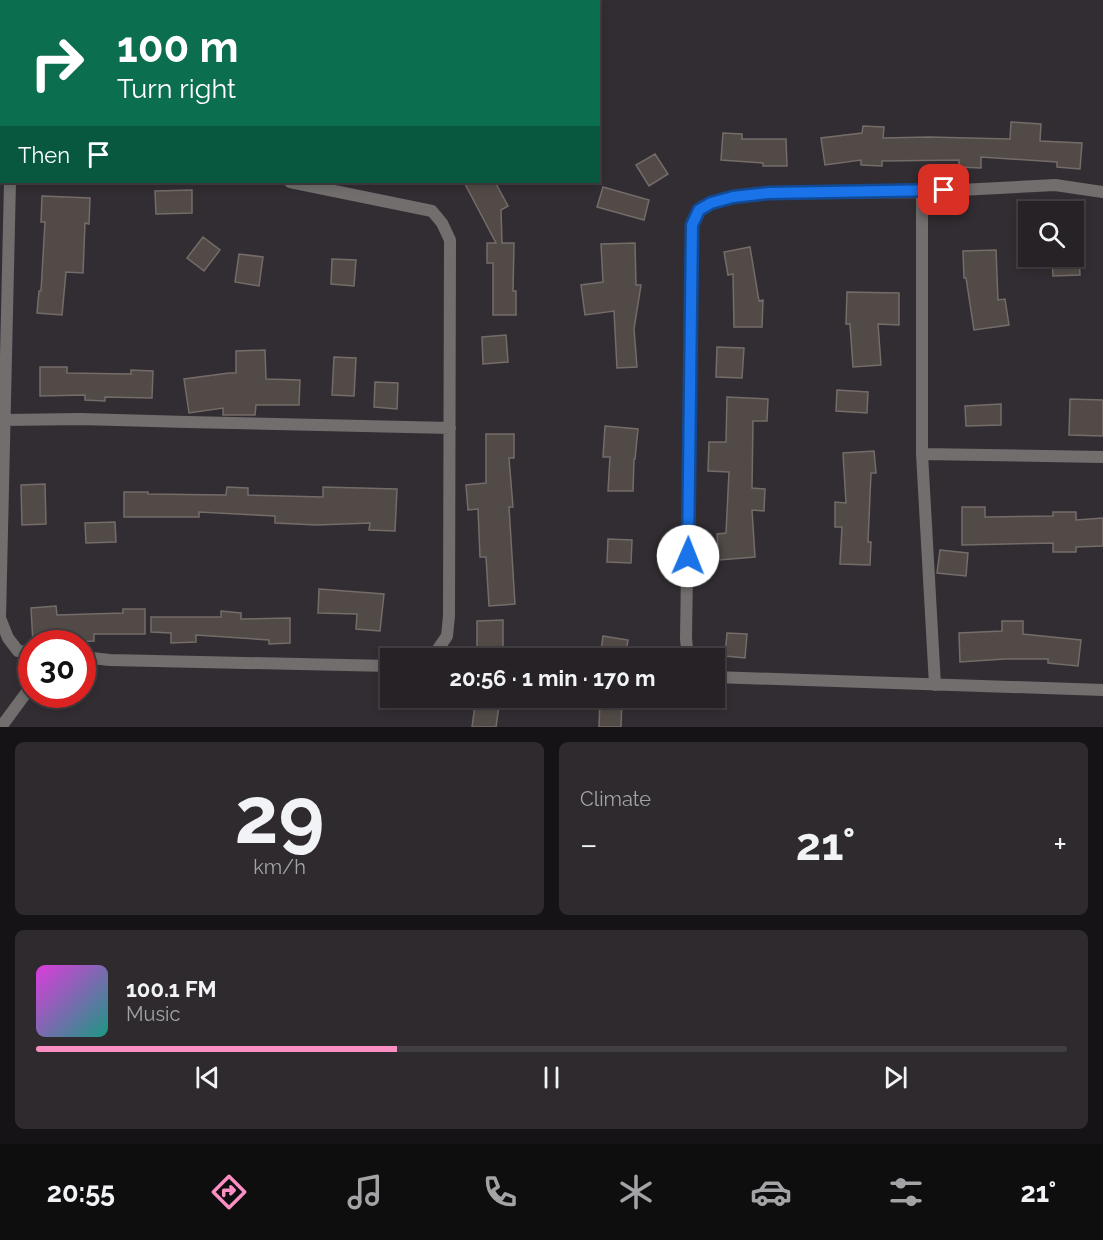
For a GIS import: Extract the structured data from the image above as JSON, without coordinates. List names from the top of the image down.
{
  "page": {
    "turn": ["100 m", "Turn right"],
    "then": "Then",
    "limit": "30",
    "trip": "20:56 · 1 min · 170 m",
    "tile": [
      ["29", "km/h"],
      "Climate"
    ],
    "heat": ["−", "21°", "+"],
    "song": ["100.1 FM", "Music"],
    "tabs": ["20:55", "21°"]
  }
}
